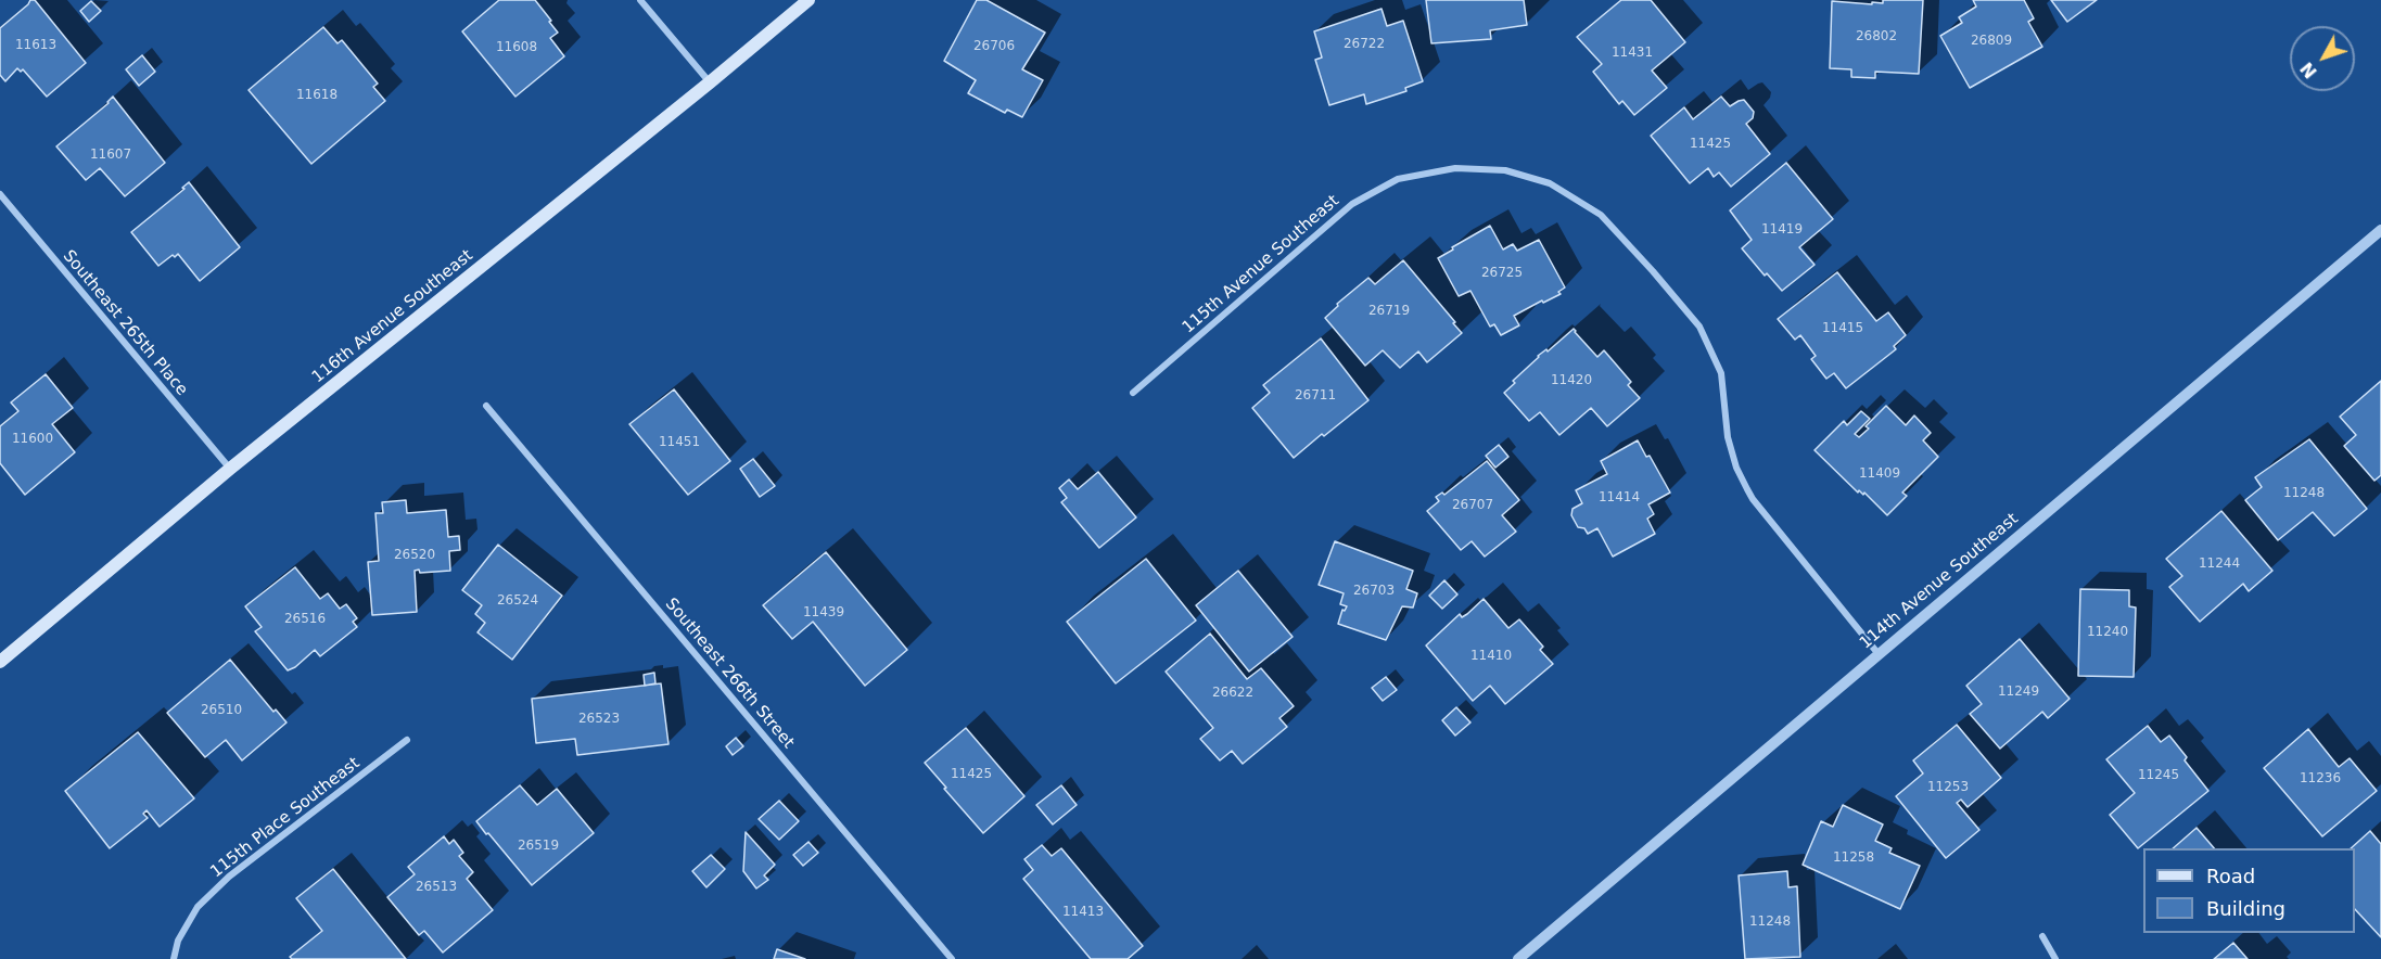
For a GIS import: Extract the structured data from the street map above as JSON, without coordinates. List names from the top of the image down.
{
  "streets": {
    "main road": ["116th Avenue Southeast"],
    "street": [
      "115th Avenue Southeast",
      "Southeast 265th Place",
      "114th Avenue Southeast",
      "Southeast 266th Street",
      "115th Place Southeast"
    ]
  },
  "crossings": [
    ["115th Avenue Southeast", "114th Avenue Southeast"],
    ["116th Avenue Southeast", "Southeast 265th Place"]
  ],
  "house_numbers": [
    "26802",
    "26809",
    "26722",
    "11613",
    "26706",
    "11608",
    "11431",
    "11618",
    "11425",
    "11607",
    "11419",
    "26725",
    "26719",
    "11415",
    "11420",
    "26711",
    "11600",
    "11451",
    "11409",
    "11248",
    "11414",
    "26707",
    "26520",
    "11244",
    "26703",
    "26524",
    "11439",
    "26516",
    "11240",
    "11410",
    "11249",
    "26622",
    "26510",
    "26523",
    "11425",
    "11245",
    "11236",
    "11253",
    "26519",
    "11258",
    "26513",
    "11413",
    "11248"
  ],
  "legend": ["Road", "Building"],
  "north": "bottom left"
}
